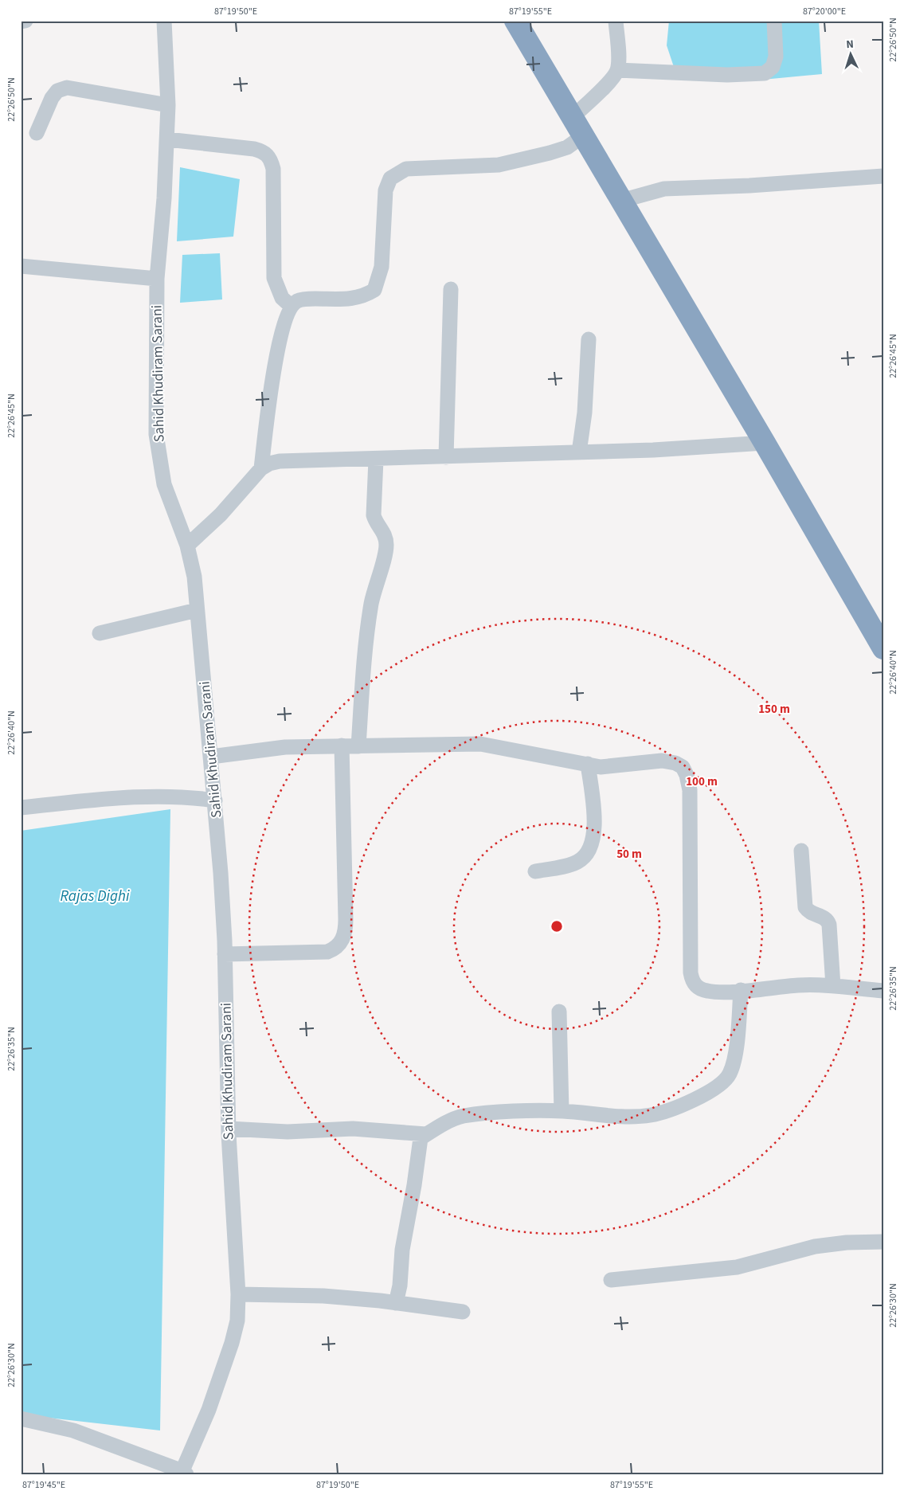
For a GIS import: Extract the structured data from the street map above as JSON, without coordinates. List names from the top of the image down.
{
  "streets": {
    "street": ["Sahid Khudiram Sarani"]
  },
  "water": ["Rajas Dighi"],
  "north": "top",
  "coordinates": [
    "87°19'50\"E",
    "87°19'55\"E",
    "87°20'00\"E",
    "22°26'50\"N",
    "22°26'45\"N",
    "22°26'40\"N",
    "22°26'35\"N",
    "22°26'30\"N",
    "87°19'45\"E"
  ],
  "rings": ["150 m", "100 m", "50 m"]
}
